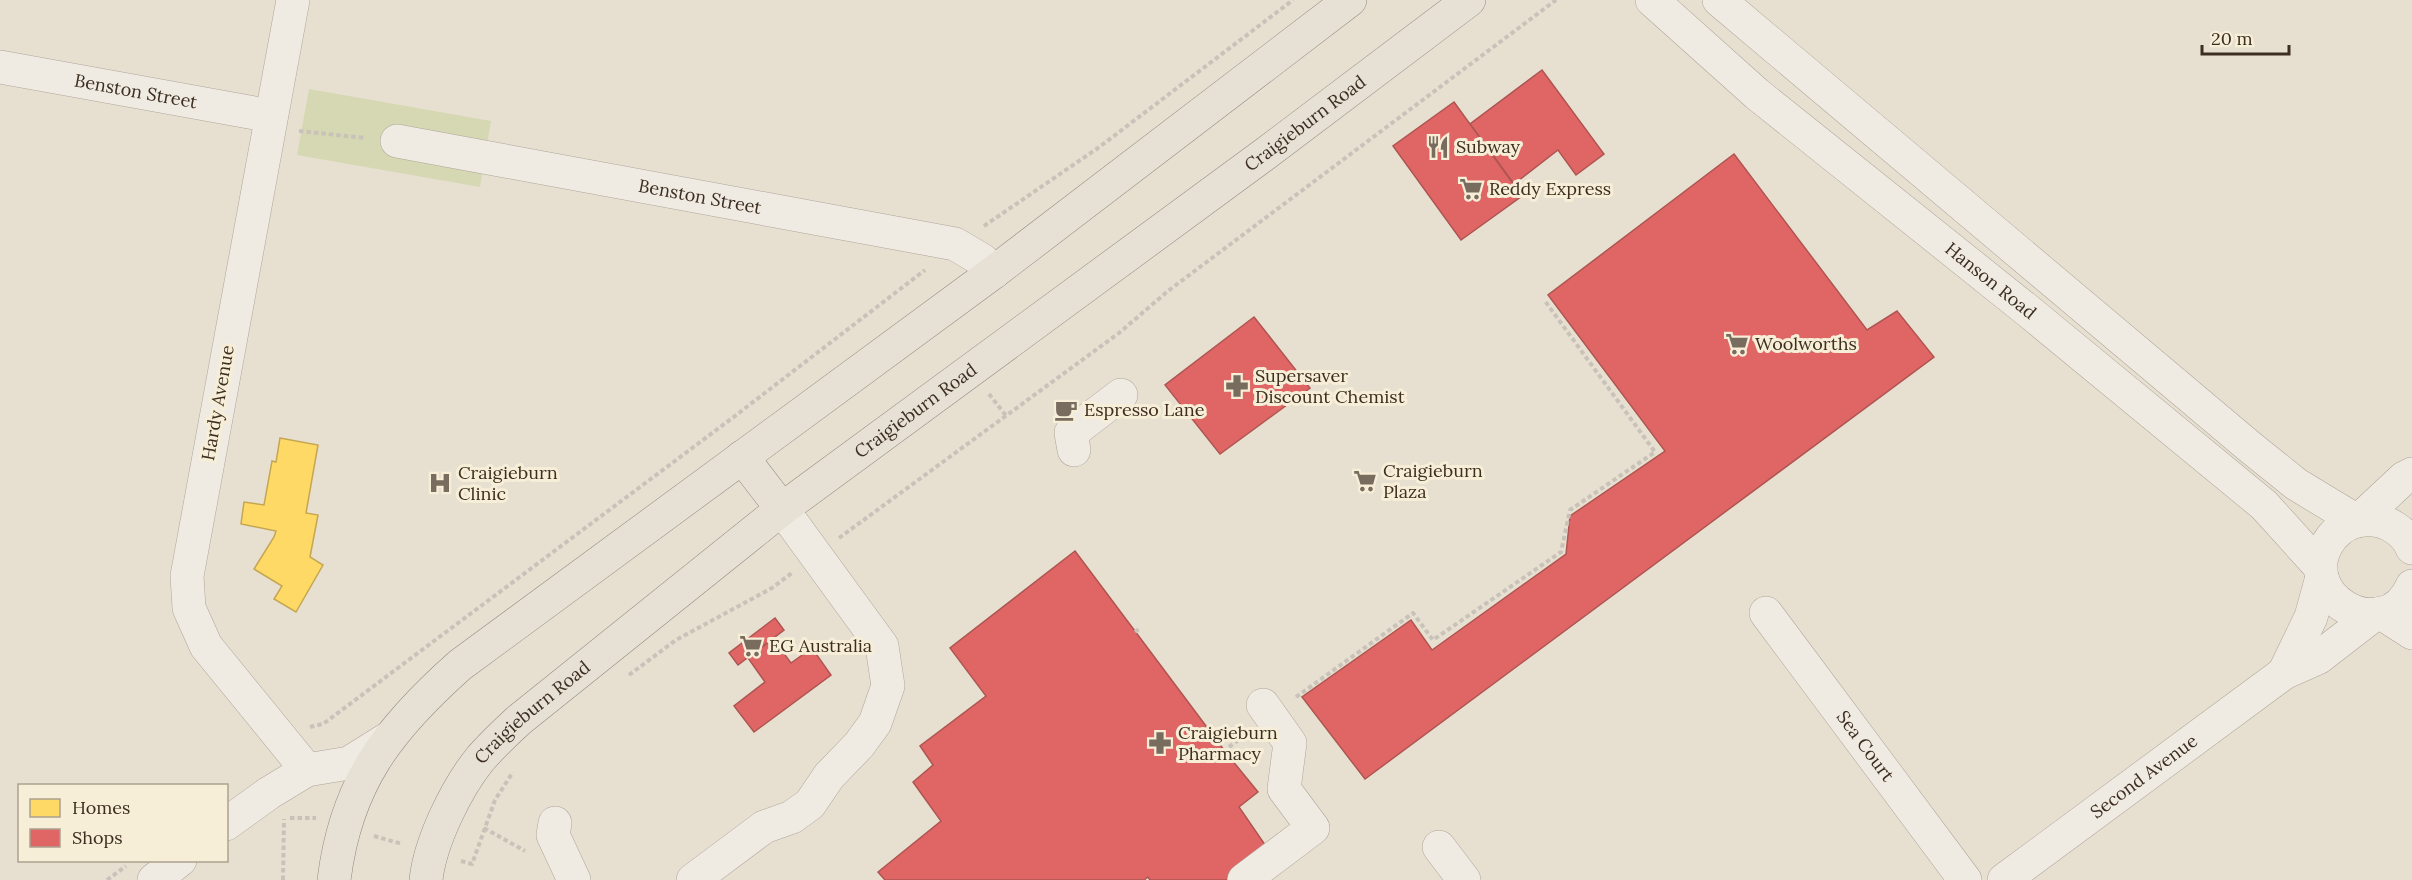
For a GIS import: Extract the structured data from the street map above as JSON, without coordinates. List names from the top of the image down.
{
  "streets": {
    "main road": ["Craigieburn Road"],
    "street": [
      "Benston Street",
      "Hanson Road",
      "Hardy Avenue",
      "Sea Court",
      "Second Avenue"
    ]
  },
  "crossings": [
    ["Benston Street", "Hardy Avenue"],
    ["Hanson Road", "Second Avenue"]
  ],
  "places": {
    "restaurant": ["Subway"],
    "supermarket": [
      "Reddy Express",
      "Woolworths",
      "Craigieburn Plaza",
      "EG Australia"
    ],
    "pharmacy": ["Supersaver Discount Chemist", "Craigieburn Pharmacy"],
    "cafe": ["Espresso Lane"],
    "hospital": ["Craigieburn Clinic"]
  },
  "legend": ["Homes", "Shops"],
  "scale_bar": "20 m"
}
